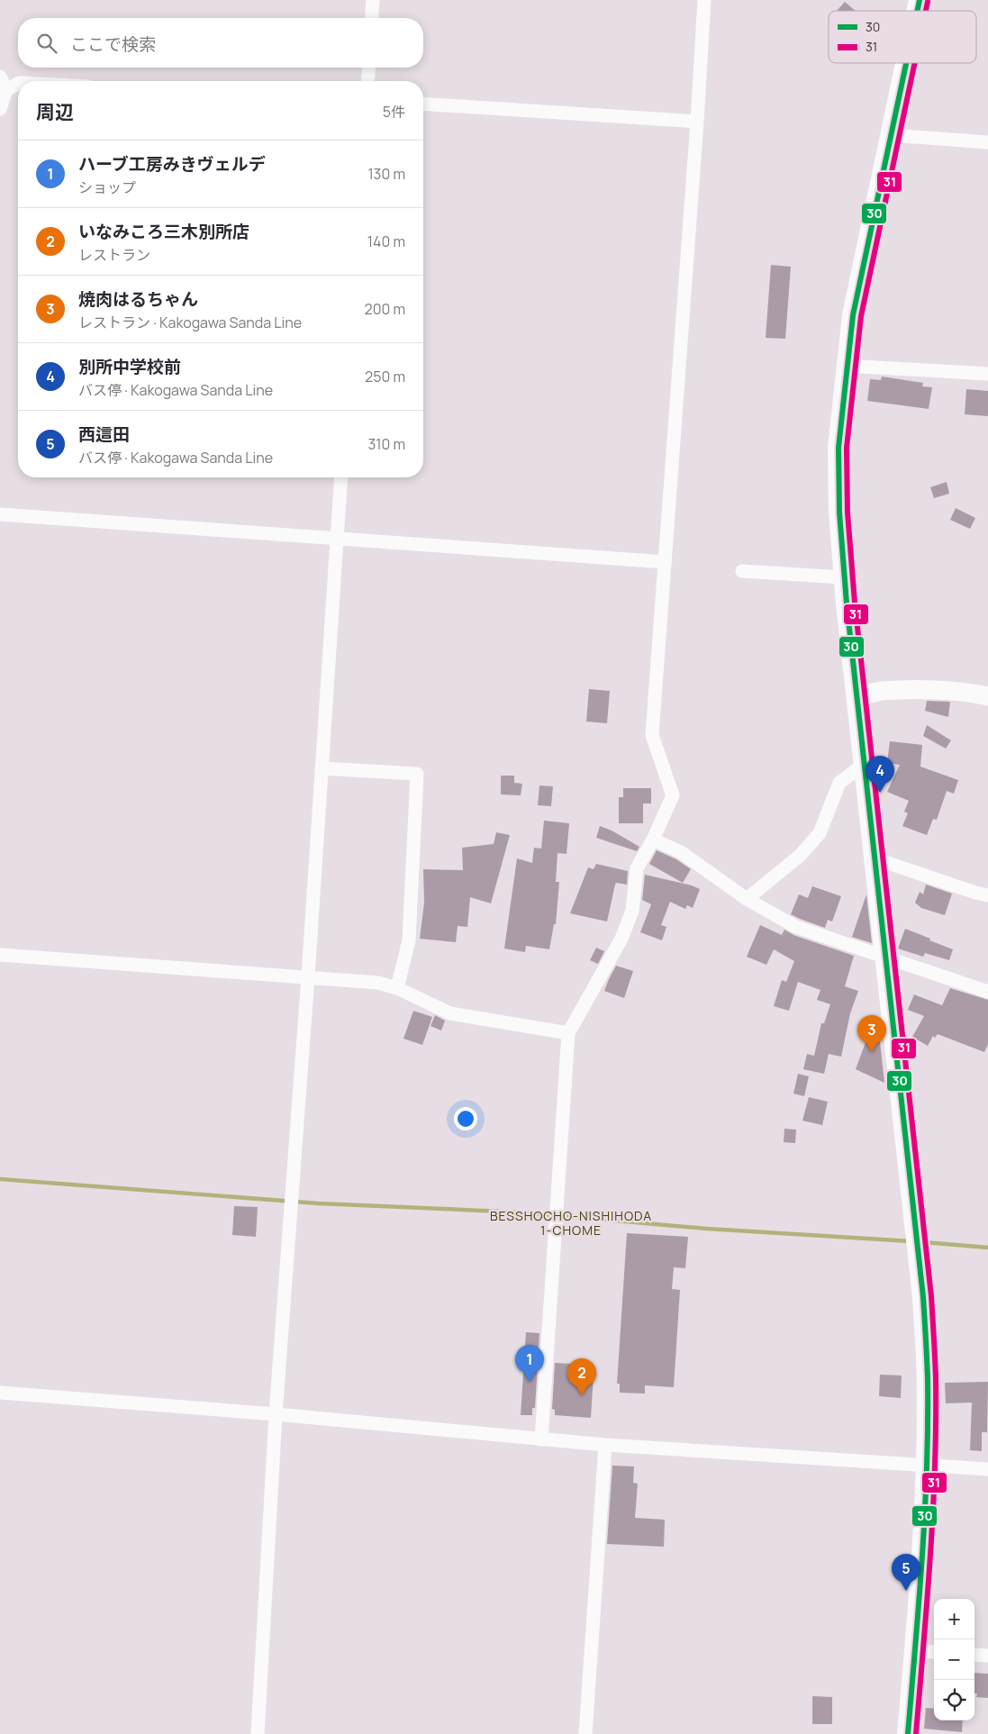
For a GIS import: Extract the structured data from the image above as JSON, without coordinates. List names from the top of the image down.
{
  "districts": ["BESSHOCHO-NISHIHODA 1-CHOME"],
  "lines": ["transit line 30", "transit line 31"],
  "legend": ["30", "31"],
  "page": {
    "search": "ここで検索",
    "heading": ["周辺", "5件"],
    "list": [
      {
        "mark": "1",
        "name": "ハーブ工房みきヴェルデ",
        "note": "ショップ",
        "value": "130 m"
      },
      {
        "mark": "2",
        "name": "いなみころ三木別所店",
        "note": "レストラン",
        "value": "140 m"
      },
      {
        "mark": "3",
        "name": "焼肉はるちゃん",
        "note": "レストラン · Kakogawa Sanda Line",
        "value": "200 m"
      },
      {
        "mark": "4",
        "name": "別所中学校前",
        "note": "バス停 · Kakogawa Sanda Line",
        "value": "250 m"
      },
      {
        "mark": "5",
        "name": "西這田",
        "note": "バス停 · Kakogawa Sanda Line",
        "value": "310 m"
      }
    ],
    "pins": [
      "4",
      "3",
      "1",
      "2",
      "5"
    ],
    "map_buttons": ["+", "−"]
  }
}
